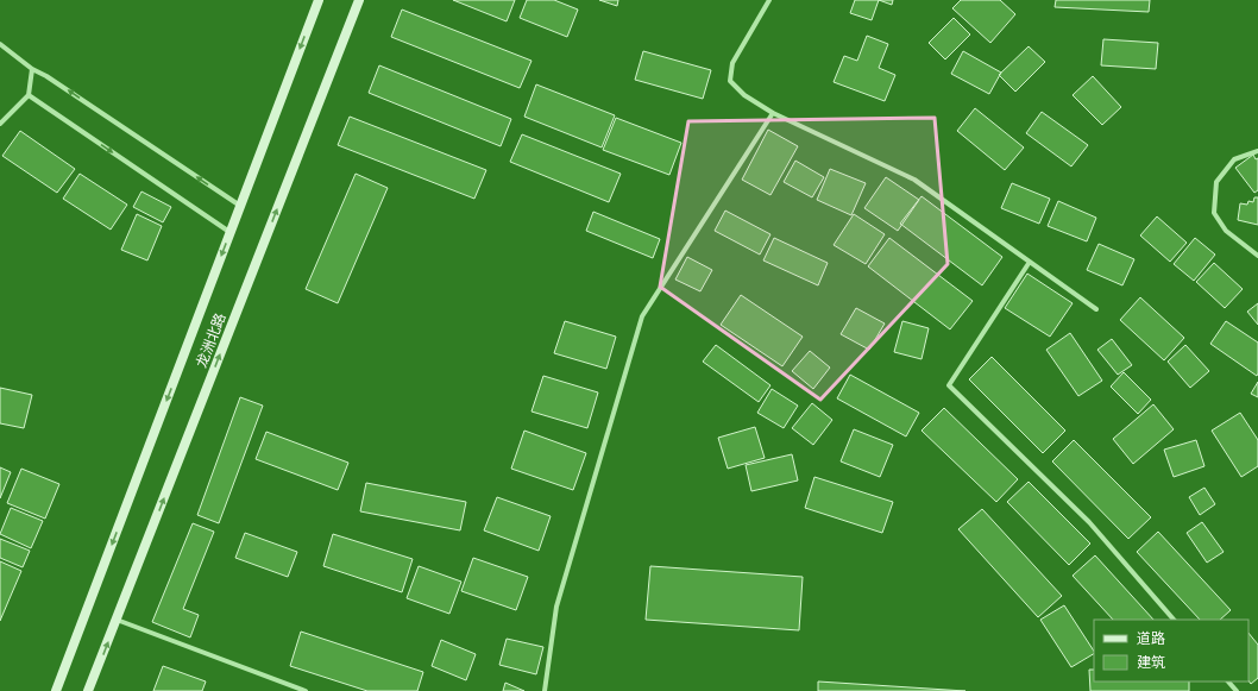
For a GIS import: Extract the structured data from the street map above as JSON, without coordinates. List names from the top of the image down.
{
  "streets": {
    "main road": ["龙洲北路"]
  },
  "legend": ["道路", "建筑"]
}
